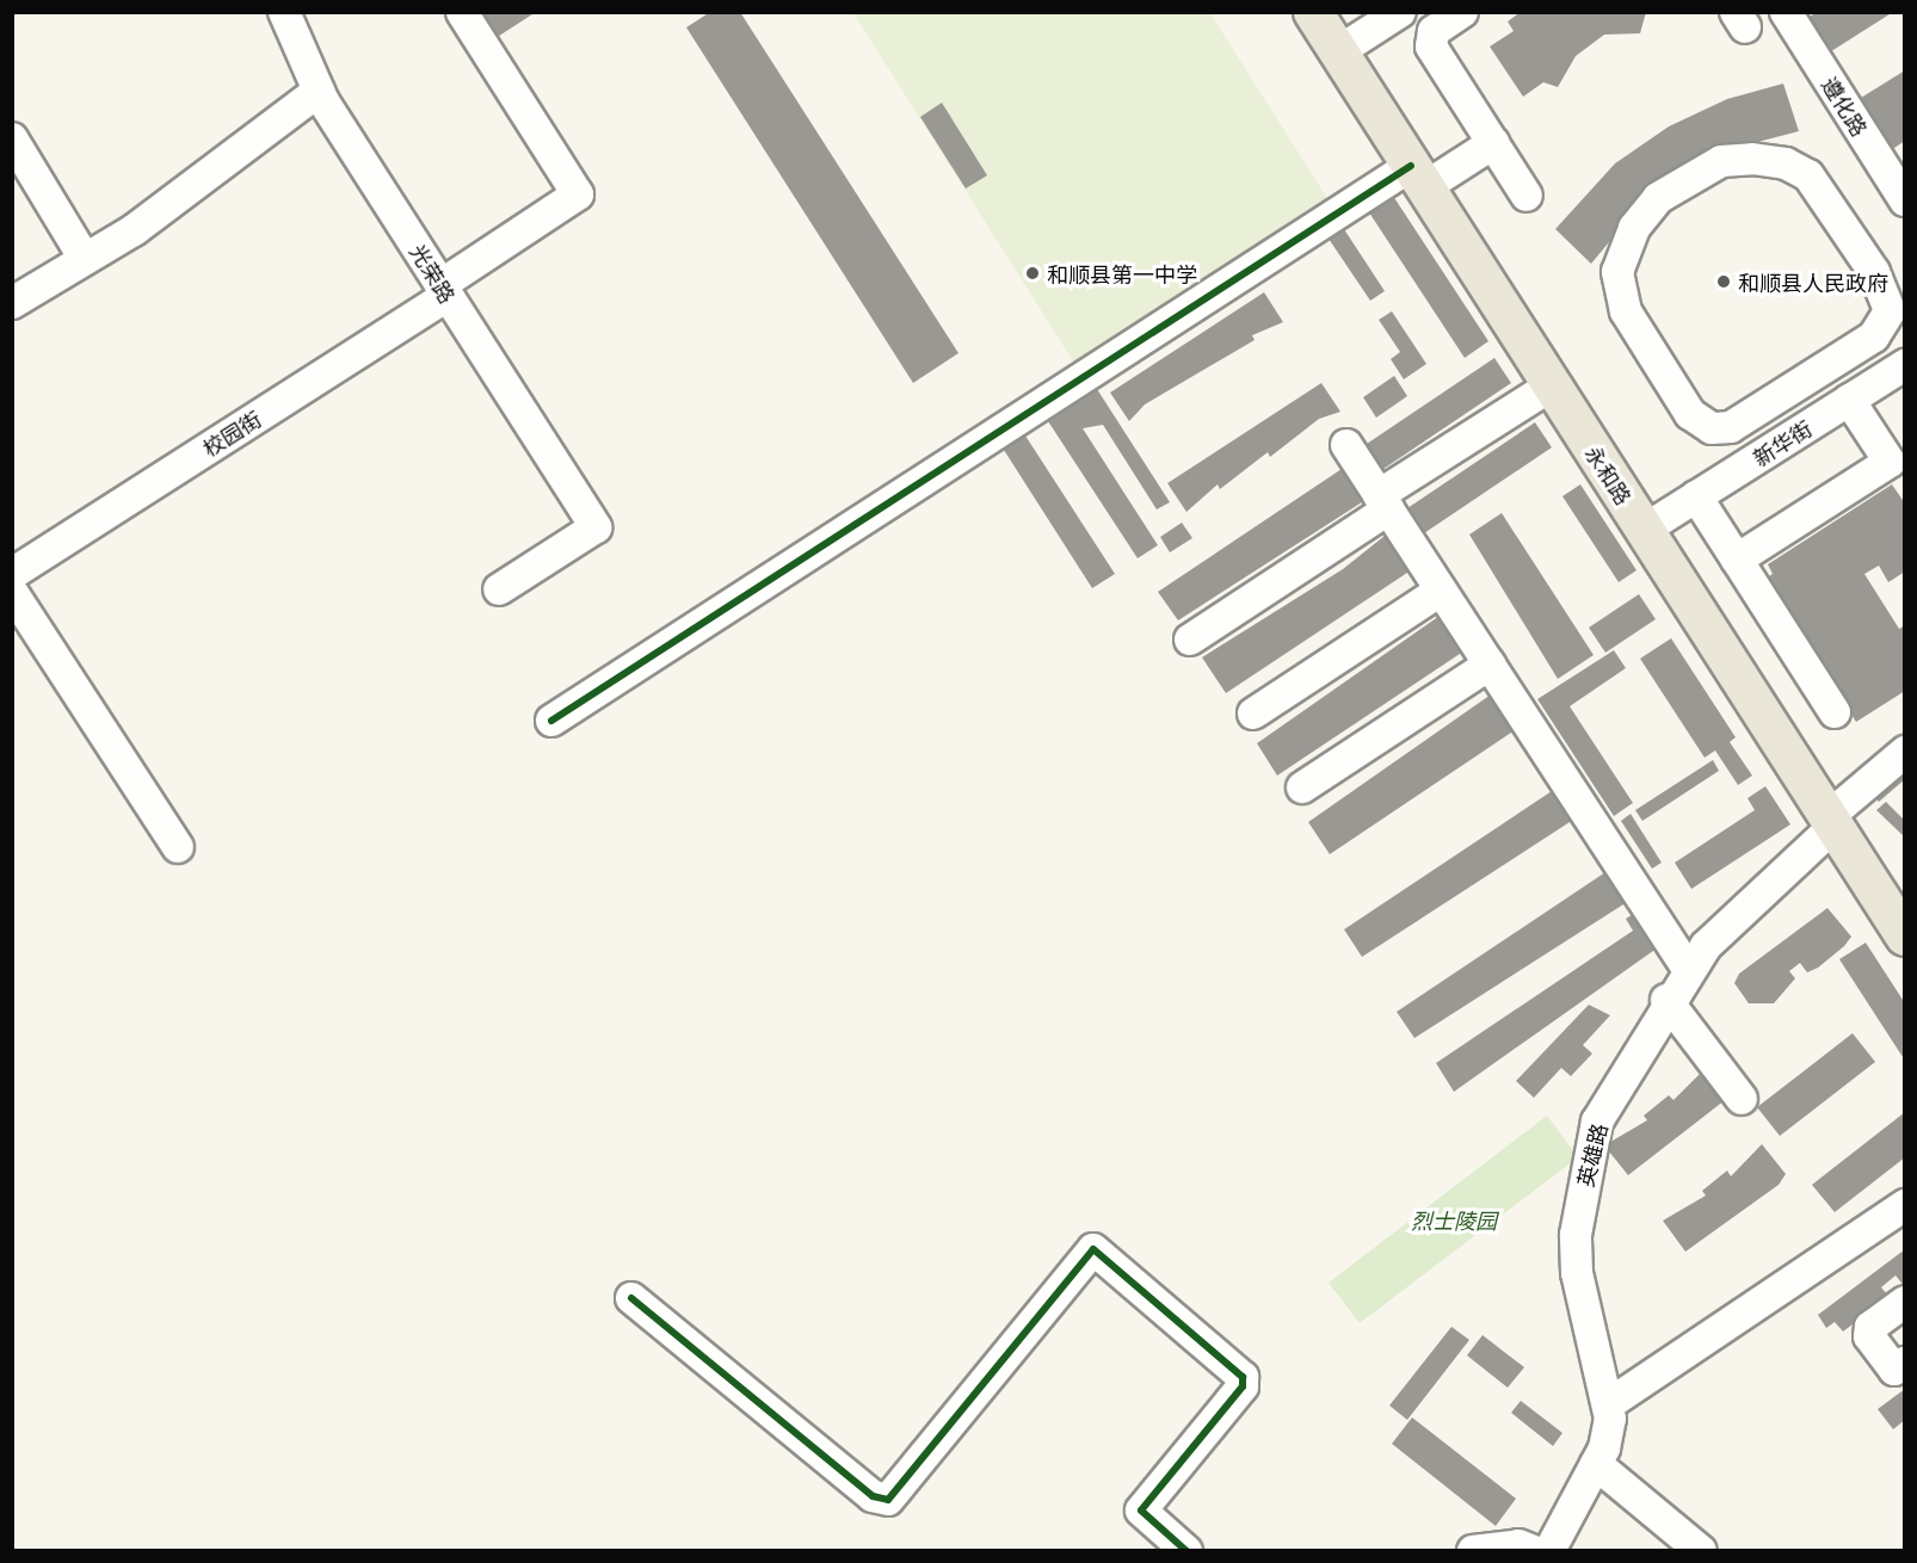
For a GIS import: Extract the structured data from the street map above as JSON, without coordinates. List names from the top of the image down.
{
  "streets": {
    "main road": ["永和路"],
    "street": [
      "遵化路",
      "光荣路",
      "校园街",
      "新华街",
      "英雄路"
    ]
  },
  "crossings": [
    ["光荣路", "校园街"],
    ["新华街", "永和路"],
    ["永和路", "英雄路"]
  ],
  "parks": ["烈士陵园"],
  "places": ["和顺县第一中学", "和顺县人民政府"]
}
